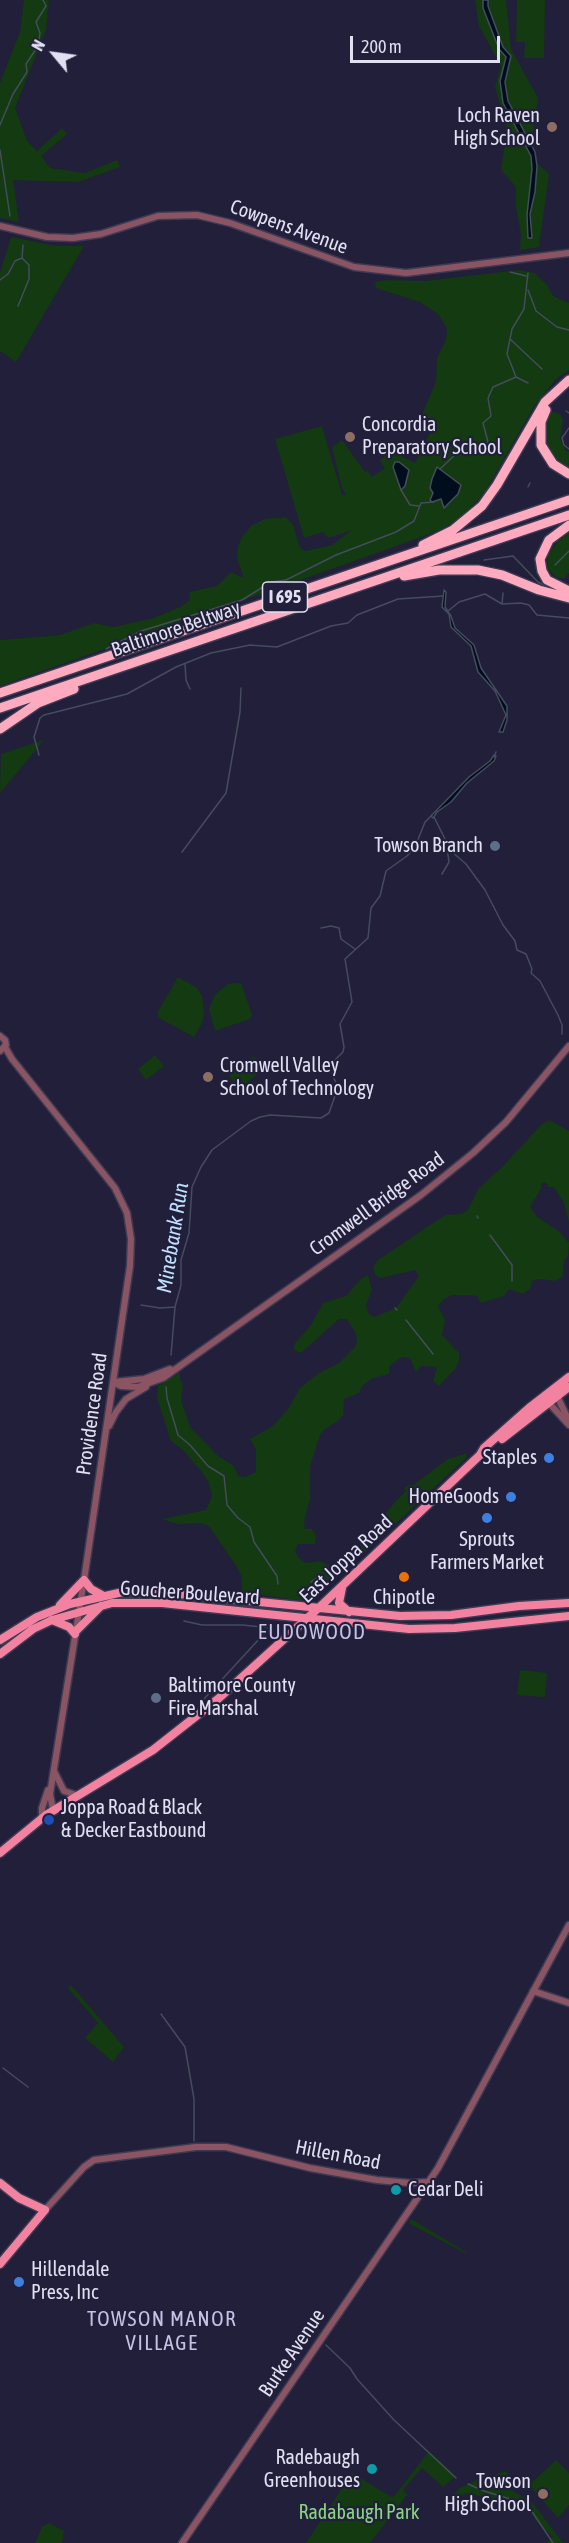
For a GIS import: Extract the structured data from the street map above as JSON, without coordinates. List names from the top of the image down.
{
  "streets": {
    "highway": ["I 695", "Baltimore Beltway"],
    "main road": ["East Joppa Road", "Goucher Boulevard"],
    "street": [
      "Cowpens Avenue",
      "Cromwell Bridge Road",
      "Providence Road",
      "Hillen Road",
      "Burke Avenue"
    ]
  },
  "crossings": [
    ["Cromwell Bridge Road", "Providence Road"],
    ["Providence Road", "East Joppa Road"],
    ["Providence Road", "Goucher Boulevard"],
    ["East Joppa Road", "Goucher Boulevard"],
    ["Hillen Road", "Burke Avenue"]
  ],
  "districts": ["EUDOWOOD", "TOWSON MANOR VILLAGE"],
  "water": ["Minebank Run"],
  "parks": ["Radabaugh Park"],
  "places": [
    "Loch Raven High School",
    "Concordia Preparatory School",
    "Towson Branch",
    "Cromwell Valley School of Technology",
    "Staples",
    "HomeGoods",
    "Sprouts Farmers Market",
    "Chipotle",
    "Baltimore County Fire Marshal",
    "Joppa Road & Black & Decker Eastbound",
    "Cedar Deli",
    "Hillendale Press, Inc",
    "Radebaugh Greenhouses",
    "Towson High School"
  ],
  "scale_bar": "200 m",
  "north": "top left"
}
